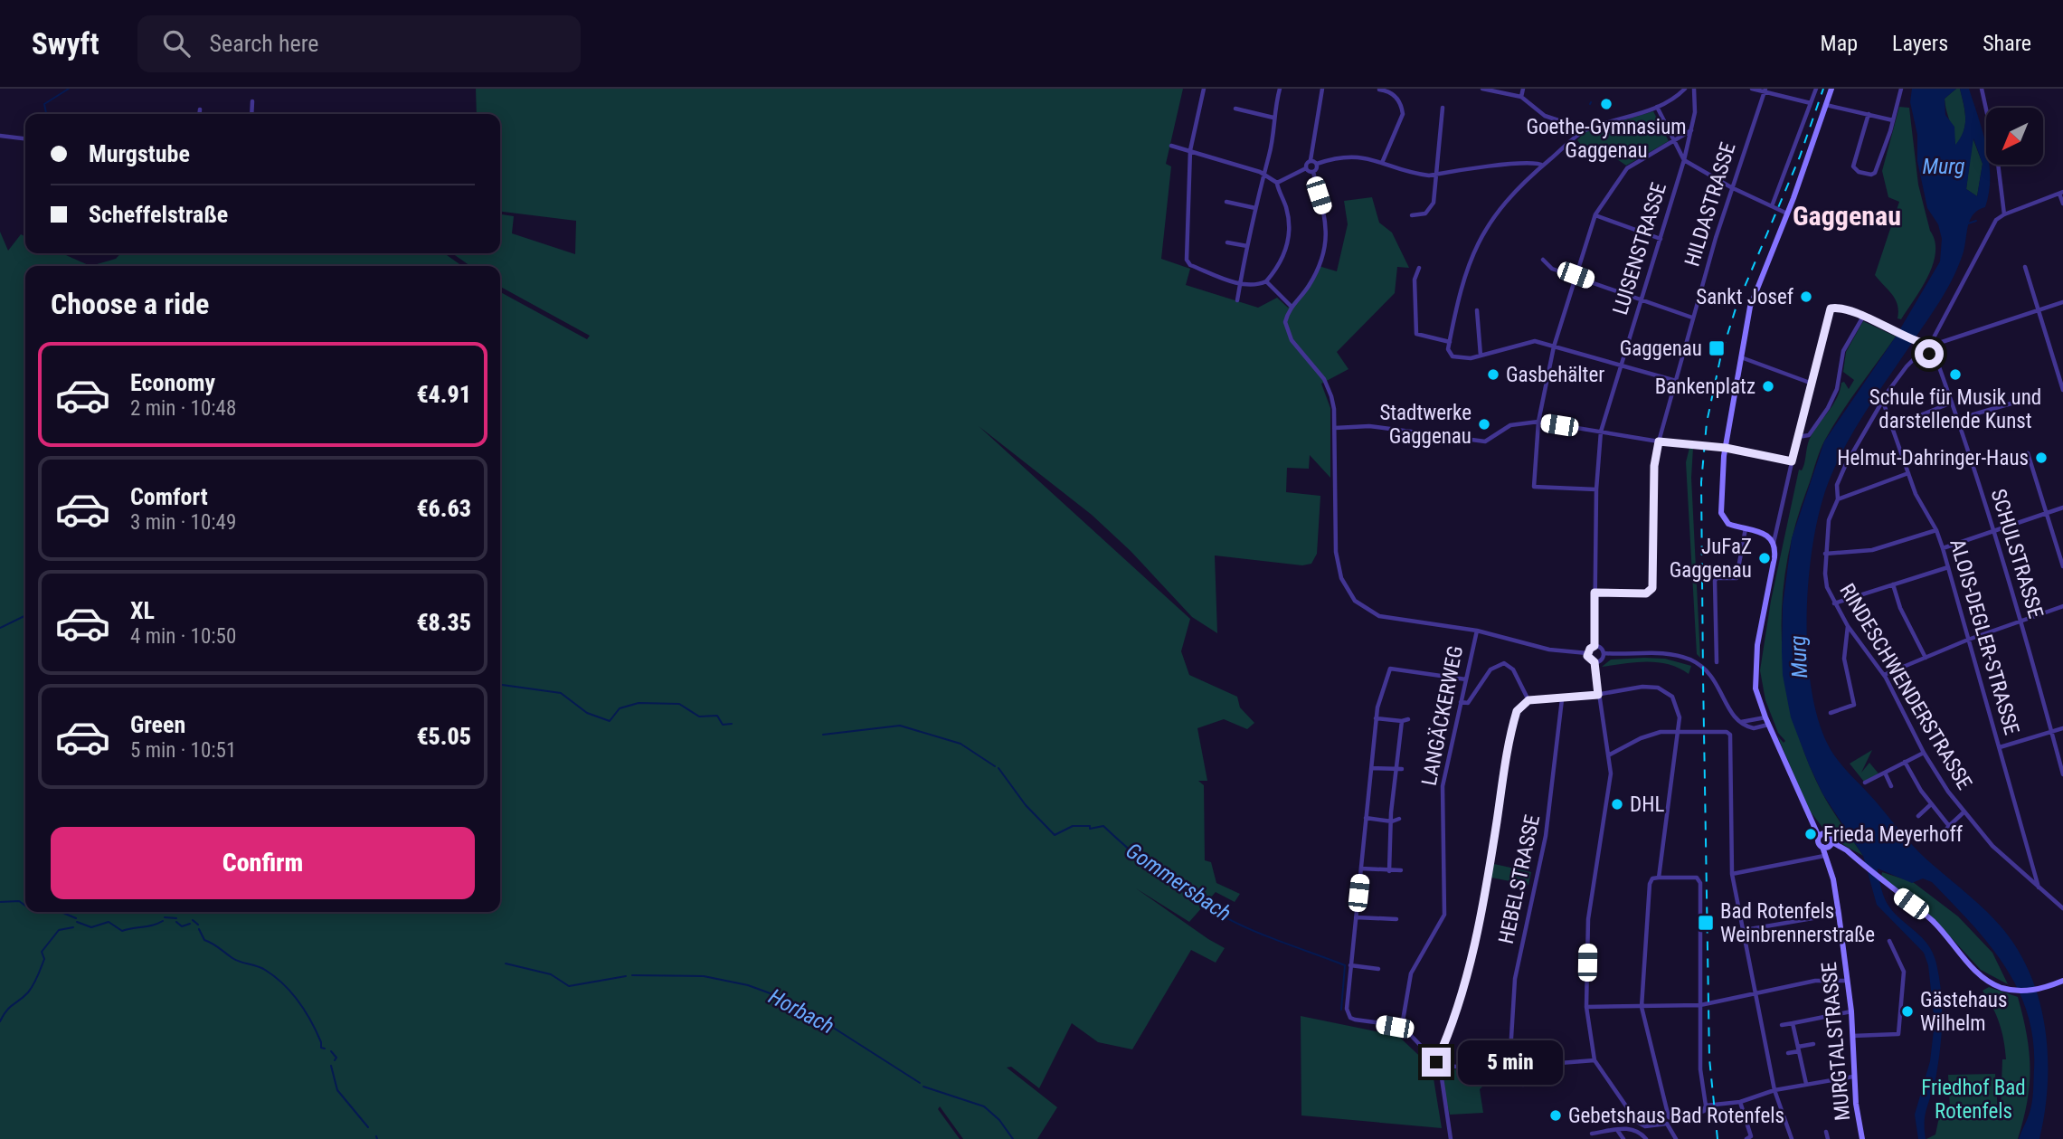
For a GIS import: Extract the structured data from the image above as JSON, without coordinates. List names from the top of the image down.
{
  "streets": {
    "street": [
      "HILDASTRASSE",
      "LUISENSTRASSE",
      "SCHULSTRASSE",
      "ALOIS-DEGLER-STRASSE",
      "RINDESCHWENDERSTRASSE",
      "LANGÄCKERWEG",
      "HEBELSTRASSE",
      "MURGTALSTRASSE"
    ]
  },
  "crossings": [
    ["HILDASTRASSE", "LUISENSTRASSE"],
    ["SCHULSTRASSE", "RINDESCHWENDERSTRASSE"],
    ["ALOIS-DEGLER-STRASSE", "RINDESCHWENDERSTRASSE"]
  ],
  "districts": ["Gaggenau"],
  "water": ["Murg", "Gommersbach", "Horbach"],
  "parks": ["Friedhof Bad Rotenfels"],
  "places": {
    "other": [
      "Goethe-Gymnasium Gaggenau",
      "Sankt Josef",
      "Gasbehälter",
      "Schule für Musik und darstellende Kunst",
      "Bankenplatz",
      "Stadtwerke Gaggenau",
      "Helmut-Dahringer-Haus",
      "JuFaZ Gaggenau",
      "DHL",
      "Frieda Meyerhoff",
      "Gästehaus Wilhelm",
      "Gebetshaus Bad Rotenfels"
    ],
    "transit": ["Gaggenau", "Bad Rotenfels Weinbrennerstraße"]
  },
  "north": "bottom left",
  "page": {
    "header": "Swyft",
    "search": "Search here",
    "nav": ["Map", "Layers", "Share"],
    "banner": ["Murgstube", "Scheffelstraße"],
    "heading": "Choose a ride",
    "list": [
      {
        "name": "Economy",
        "note": "2 min · 10:48",
        "value": "€4.91"
      },
      {
        "name": "Comfort",
        "note": "3 min · 10:49",
        "value": "€6.63"
      },
      {
        "name": "XL",
        "note": "4 min · 10:50",
        "value": "€8.35"
      },
      {
        "name": "Green",
        "note": "5 min · 10:51",
        "value": "€5.05"
      }
    ],
    "buttons": "Confirm",
    "bubble": "5 min"
  }
}
